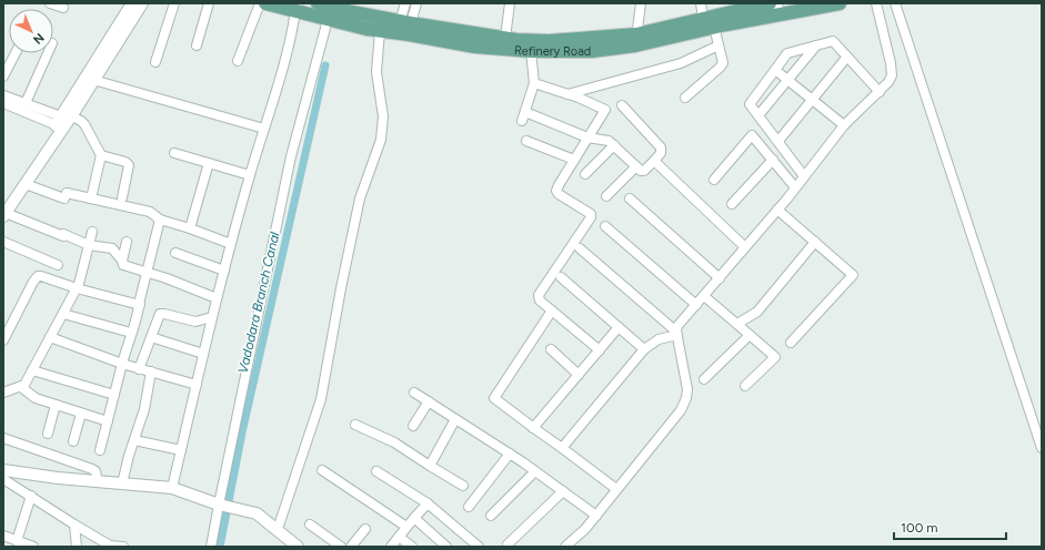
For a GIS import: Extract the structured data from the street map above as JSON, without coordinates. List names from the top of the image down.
{
  "streets": {
    "main road": ["Refinery Road"]
  },
  "water": ["Vadodara Branch Canal"],
  "scale_bar": "100 m",
  "north": "bottom right"
}
